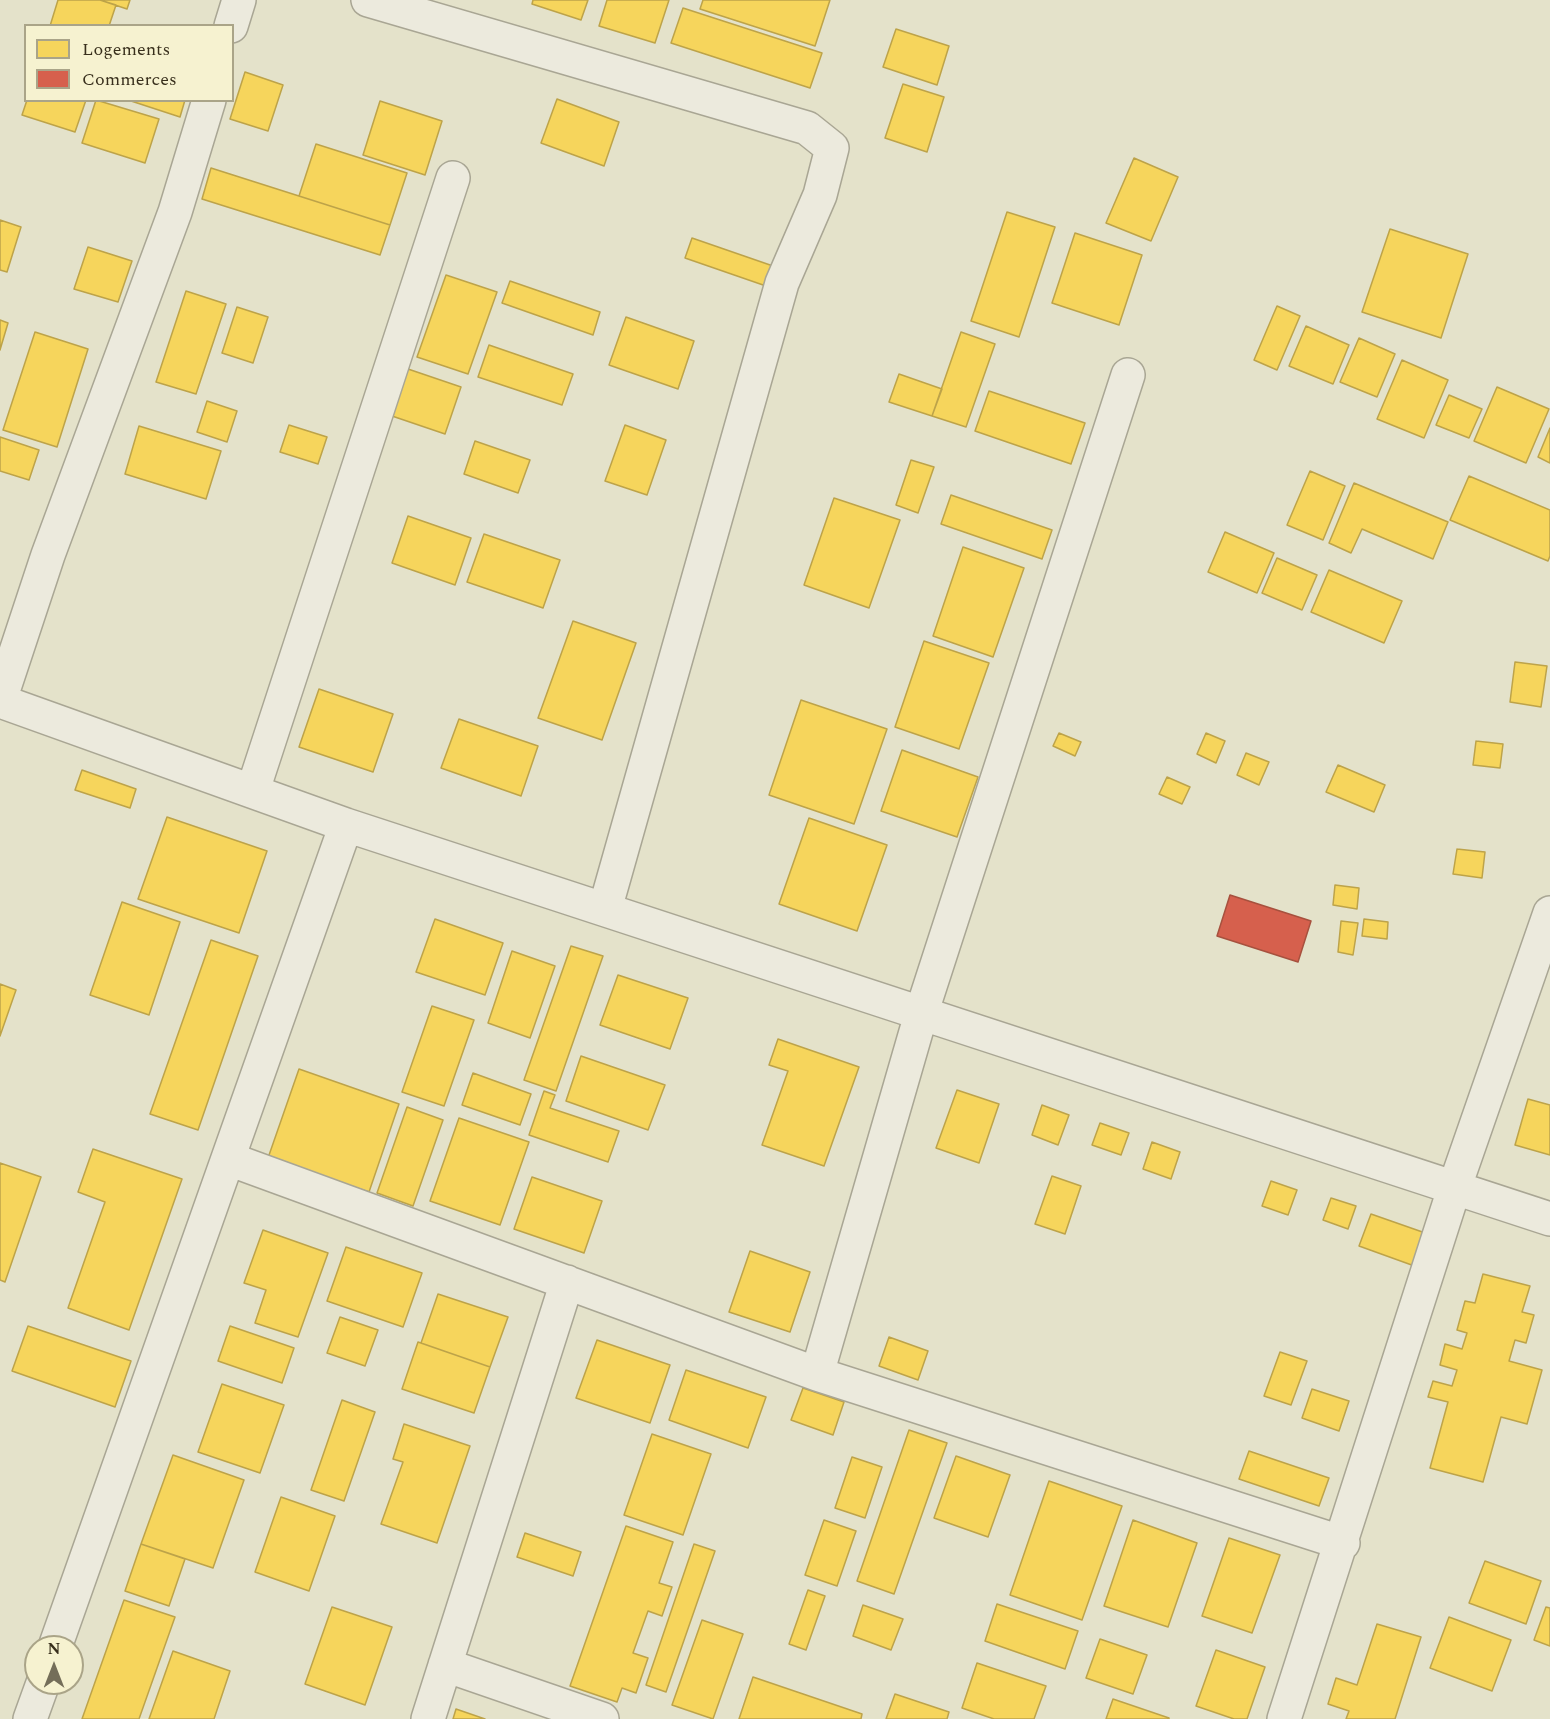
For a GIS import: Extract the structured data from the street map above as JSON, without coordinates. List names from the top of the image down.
{
  "legend": ["Logements", "Commerces"],
  "north": "top"
}
